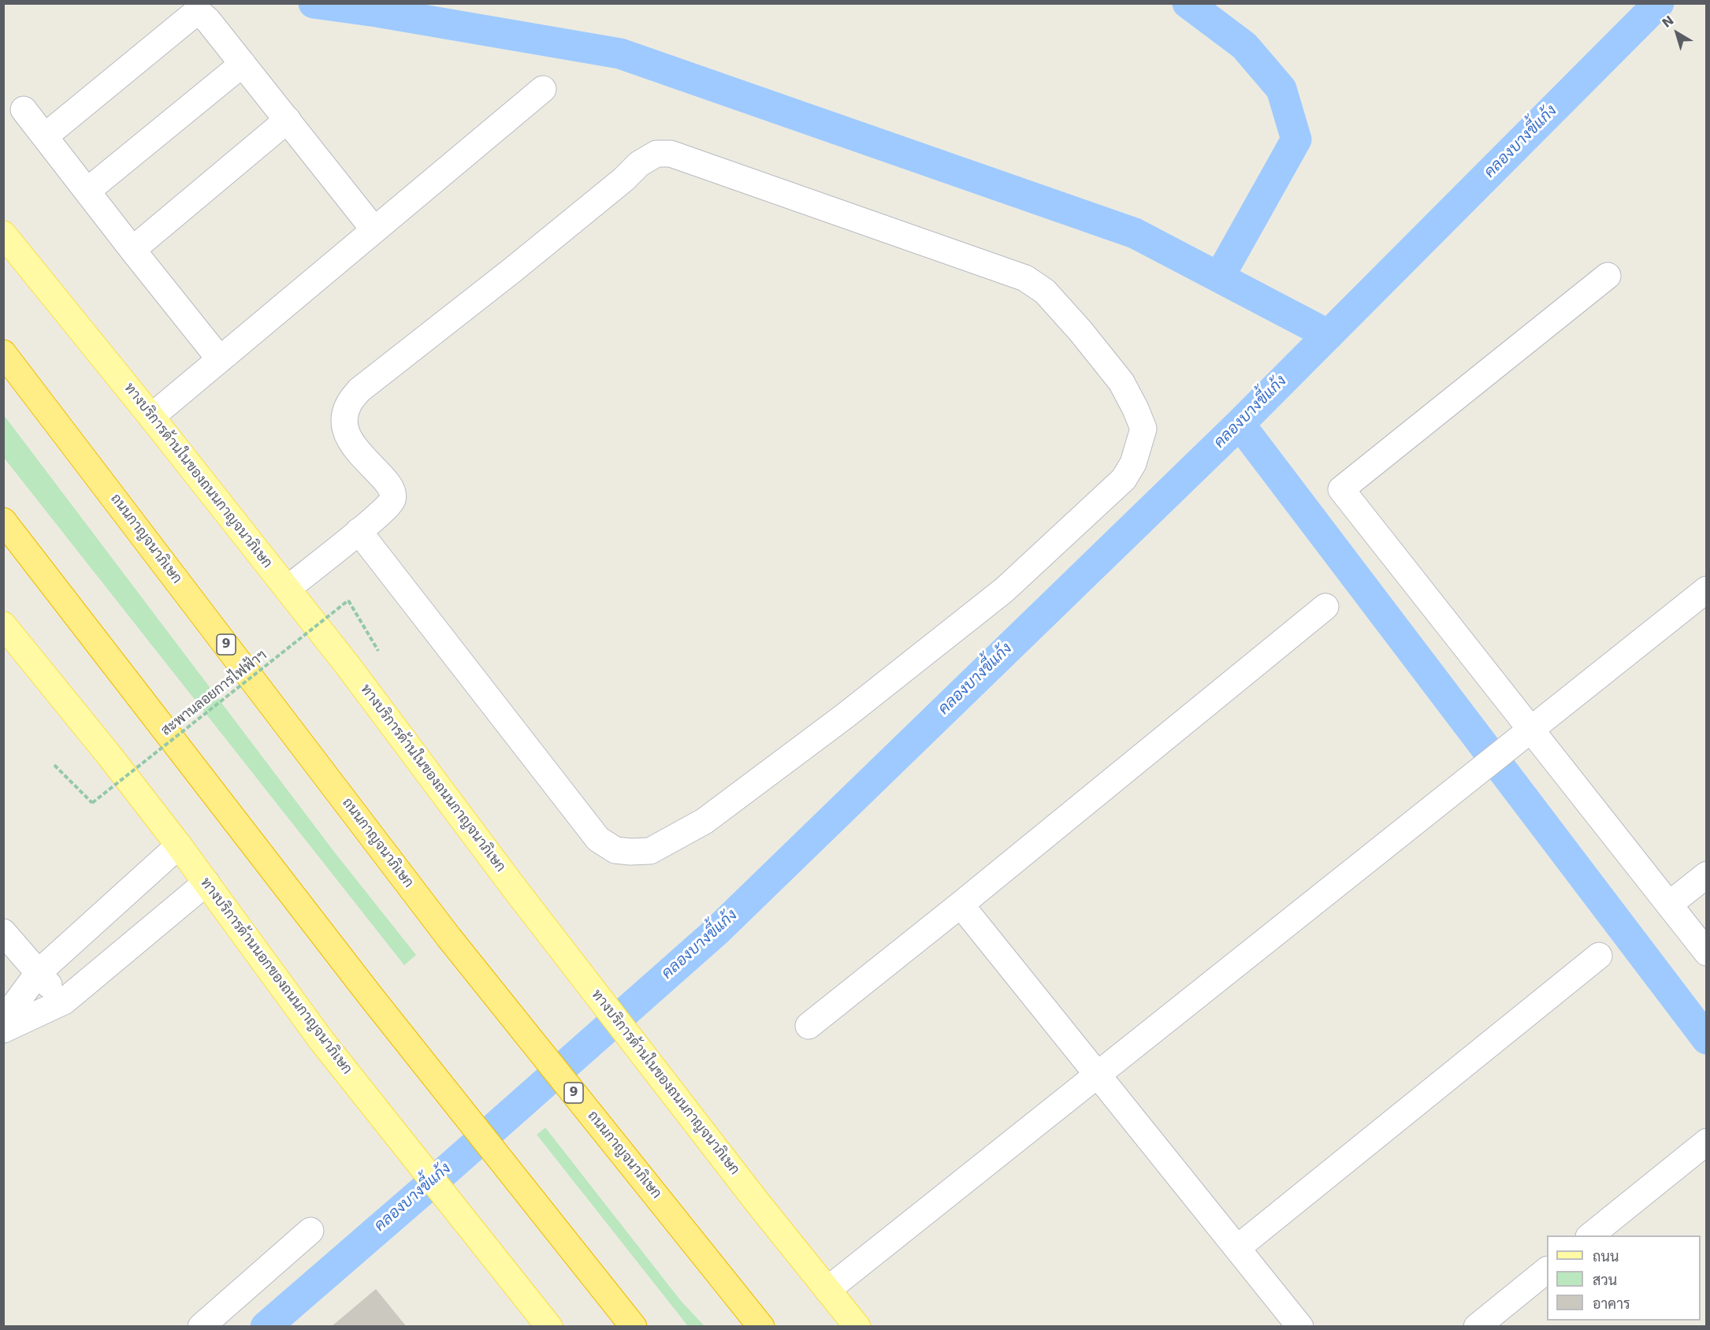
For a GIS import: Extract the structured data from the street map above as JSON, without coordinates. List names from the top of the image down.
{
  "streets": {
    "highway": ["ถนนกาญจนาภิเษก", "9"],
    "main road": ["ทางบริการด้านในของถนนกาญจนาภิเษก", "ทางบริการด้านนอกของถนนกาญจนาภิเษก"],
    "path": ["สะพานลอยการไฟฟ้าฯ"]
  },
  "water": ["คลองบางขี้แก้ง"],
  "legend": ["ถนน", "สวน", "อาคาร"],
  "north": "top left"
}
